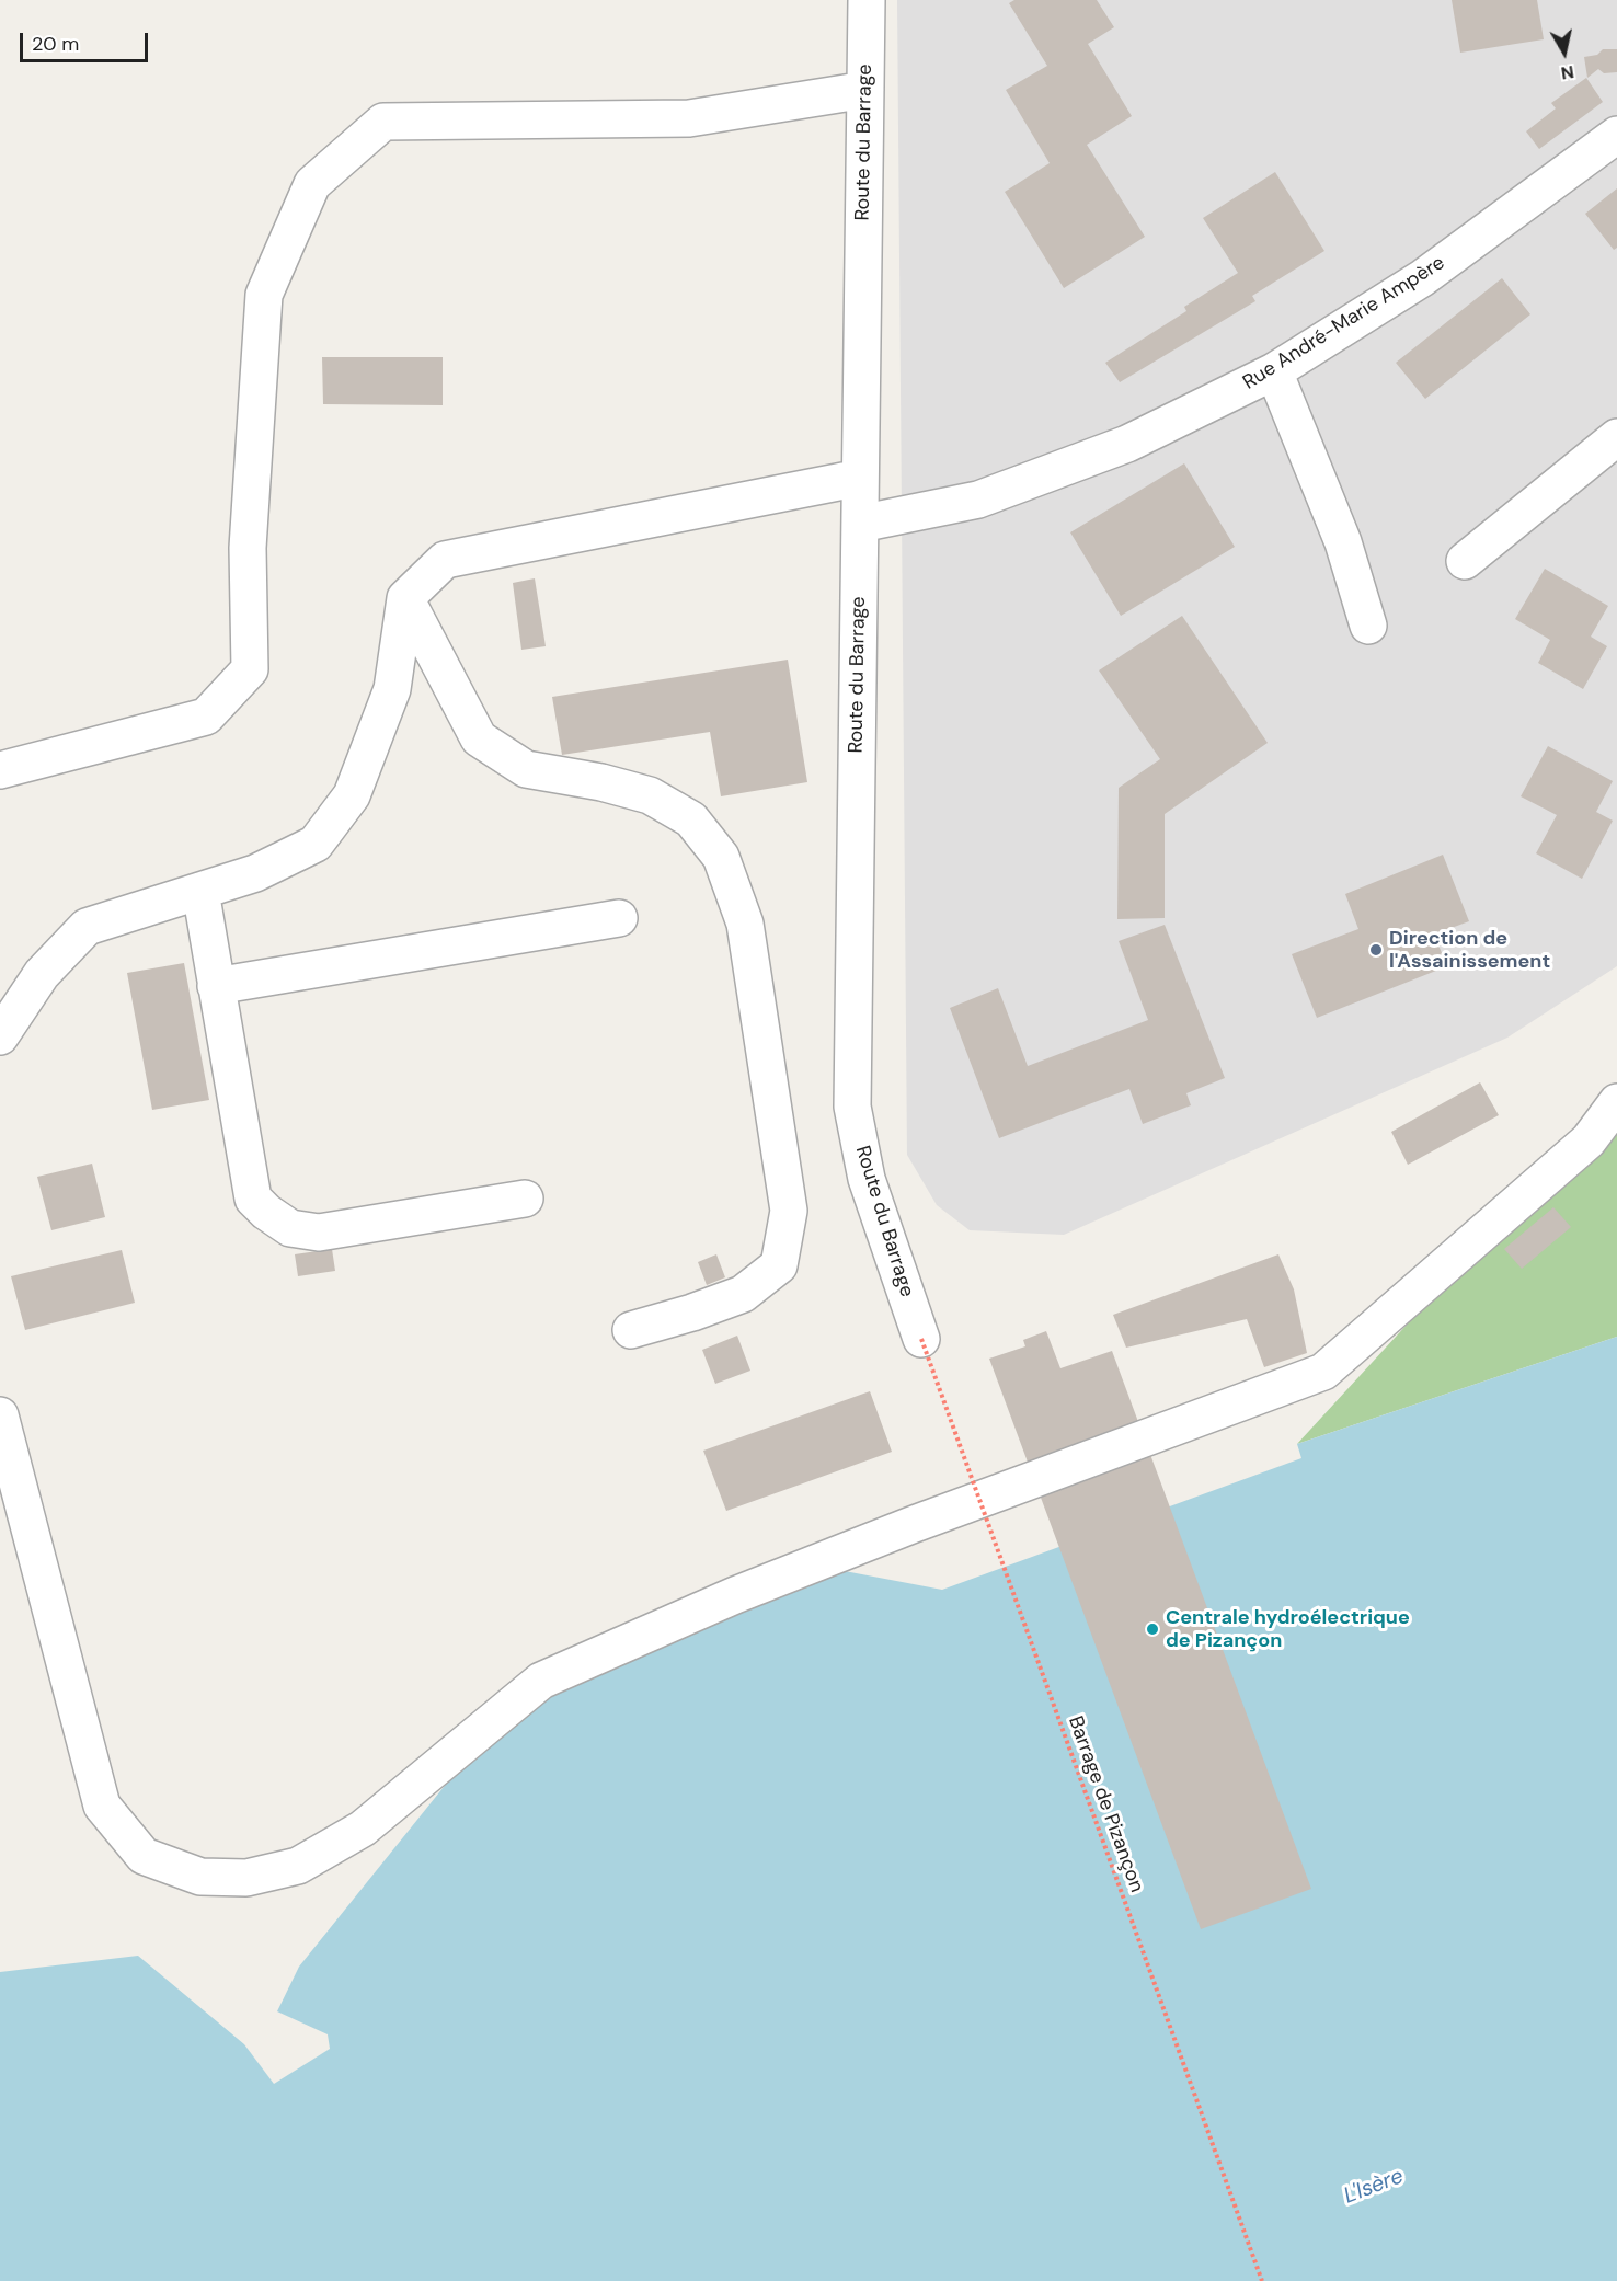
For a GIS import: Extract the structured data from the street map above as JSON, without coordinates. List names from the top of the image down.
{
  "streets": {
    "street": ["Route du Barrage", "Rue André-Marie Ampère"],
    "path": ["Barrage de Pizançon"]
  },
  "crossings": [
    ["Route du Barrage", "Rue André-Marie Ampère"],
    ["Route du Barrage", "Barrage de Pizançon"]
  ],
  "water": ["L'Isère"],
  "places": ["Direction de l'Assainissement", "Centrale hydroélectrique de Pizançon"],
  "scale_bar": "20 m",
  "north": "bottom"
}
